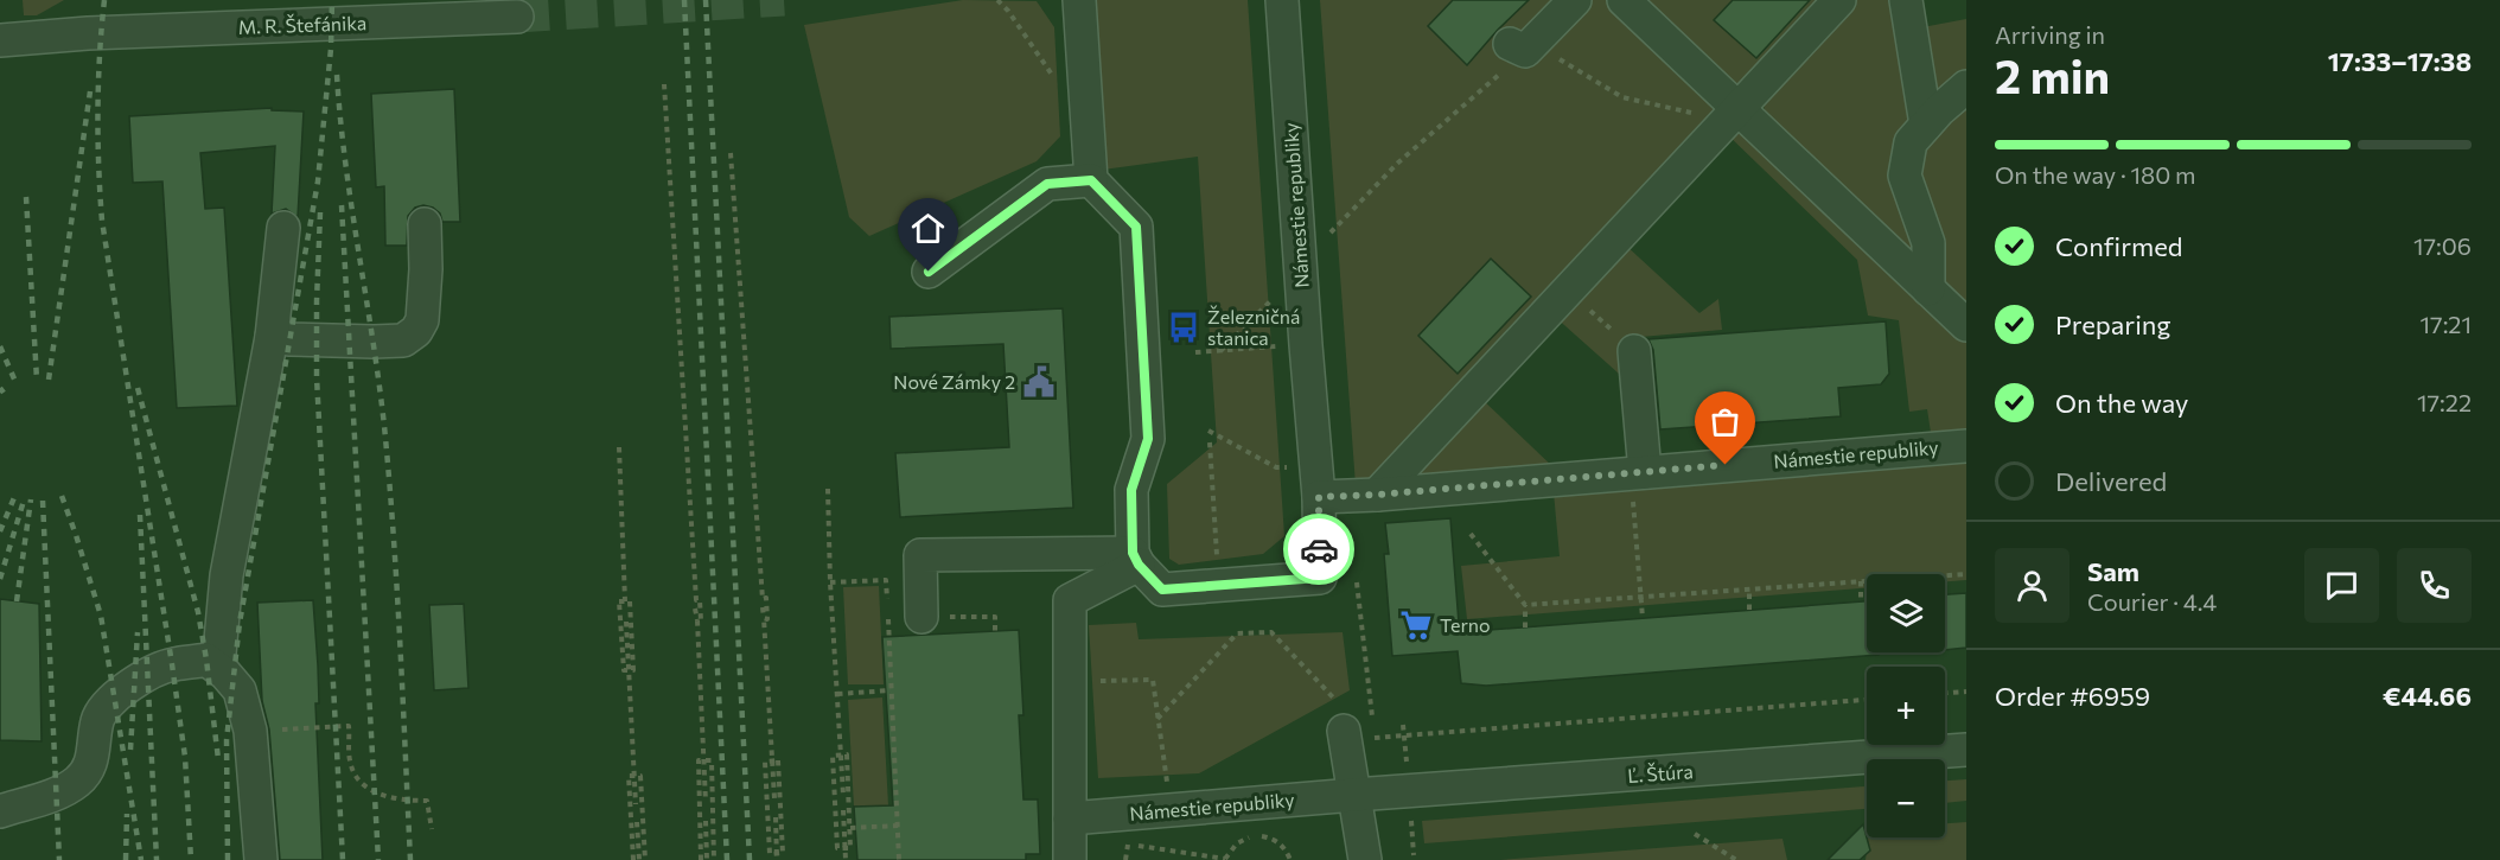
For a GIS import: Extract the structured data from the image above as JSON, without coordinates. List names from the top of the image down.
{
  "streets": {
    "street": ["M. R. Štefánika", "Námestie republiky", "Ľ. Štúra"]
  },
  "crossings": [
    ["Námestie republiky", "Ľ. Štúra"]
  ],
  "places": {
    "bus stop": ["Železničná stanica"],
    "public building": ["Nové Zámky 2"],
    "supermarket": ["Terno"]
  },
  "page": {
    "heading": ["2 min", "Arriving in", "17:33–17:38"],
    "panel": [
      "Sam",
      "Courier · 4.4",
      "Order #6959",
      "€44.66"
    ],
    "bar": "On the way · 180 m",
    "list": [
      ["Confirmed", "17:06"],
      ["Preparing", "17:21"],
      ["On the way", "17:22"],
      "Delivered"
    ],
    "map_buttons": ["+", "−"]
  }
}
